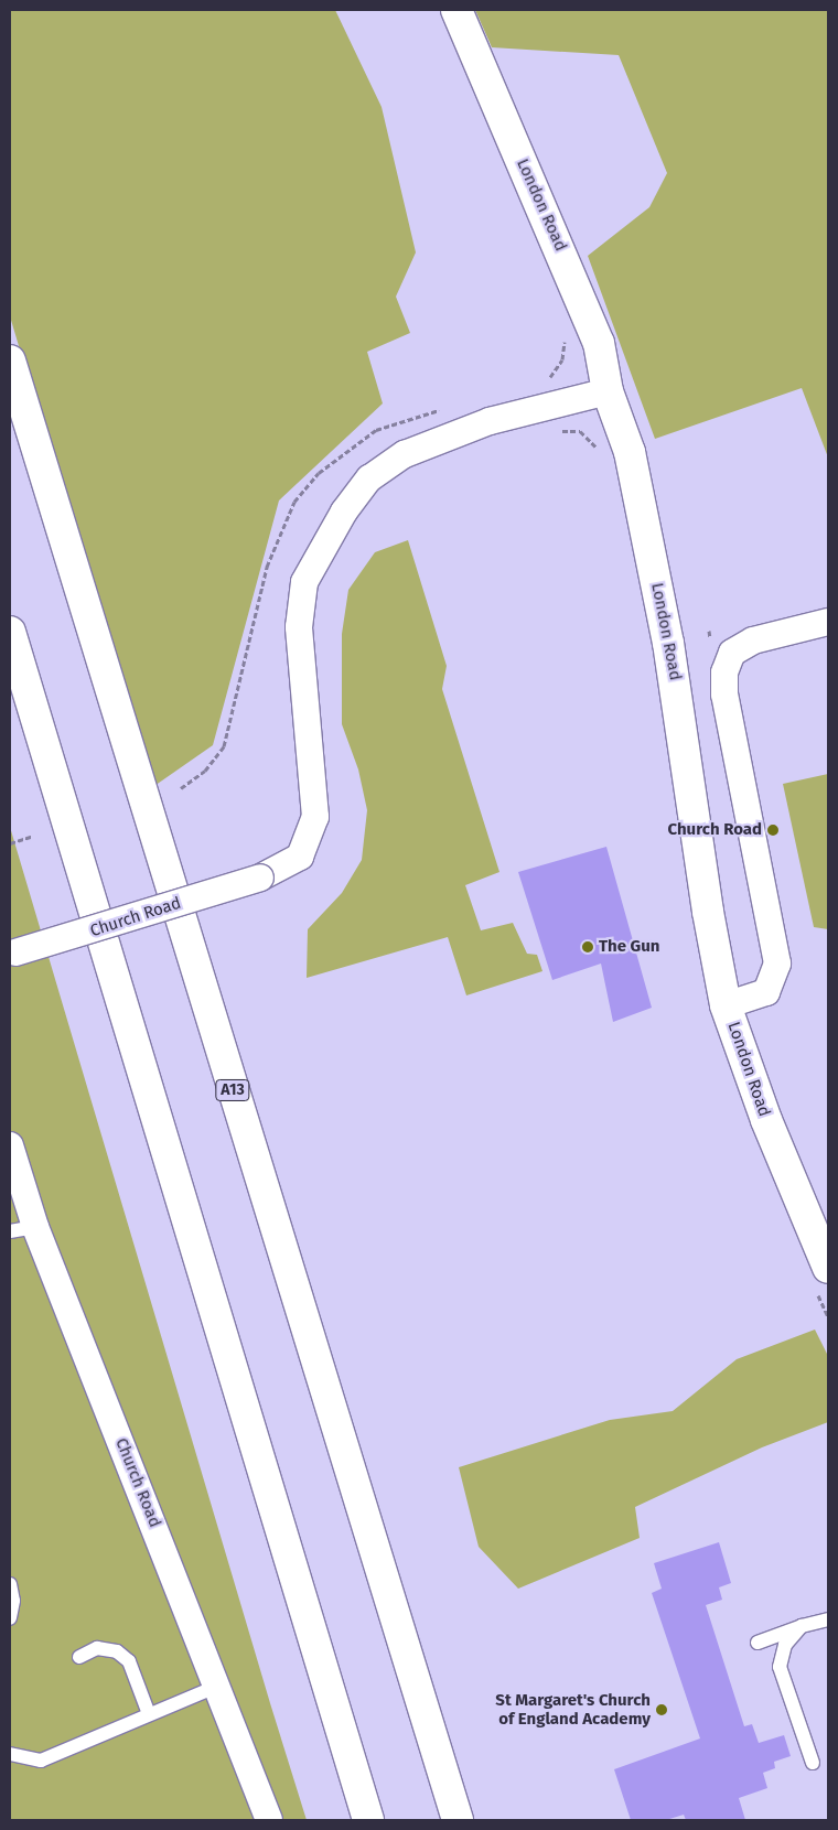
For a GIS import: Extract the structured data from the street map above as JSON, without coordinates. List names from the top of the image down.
{
  "streets": {
    "main road": ["London Road", "A13"],
    "street": ["Church Road"]
  },
  "crossings": [
    ["London Road", "Church Road"]
  ],
  "places": ["Church Road", "The Gun", "St Margaret's Church of England Academy"]
}
